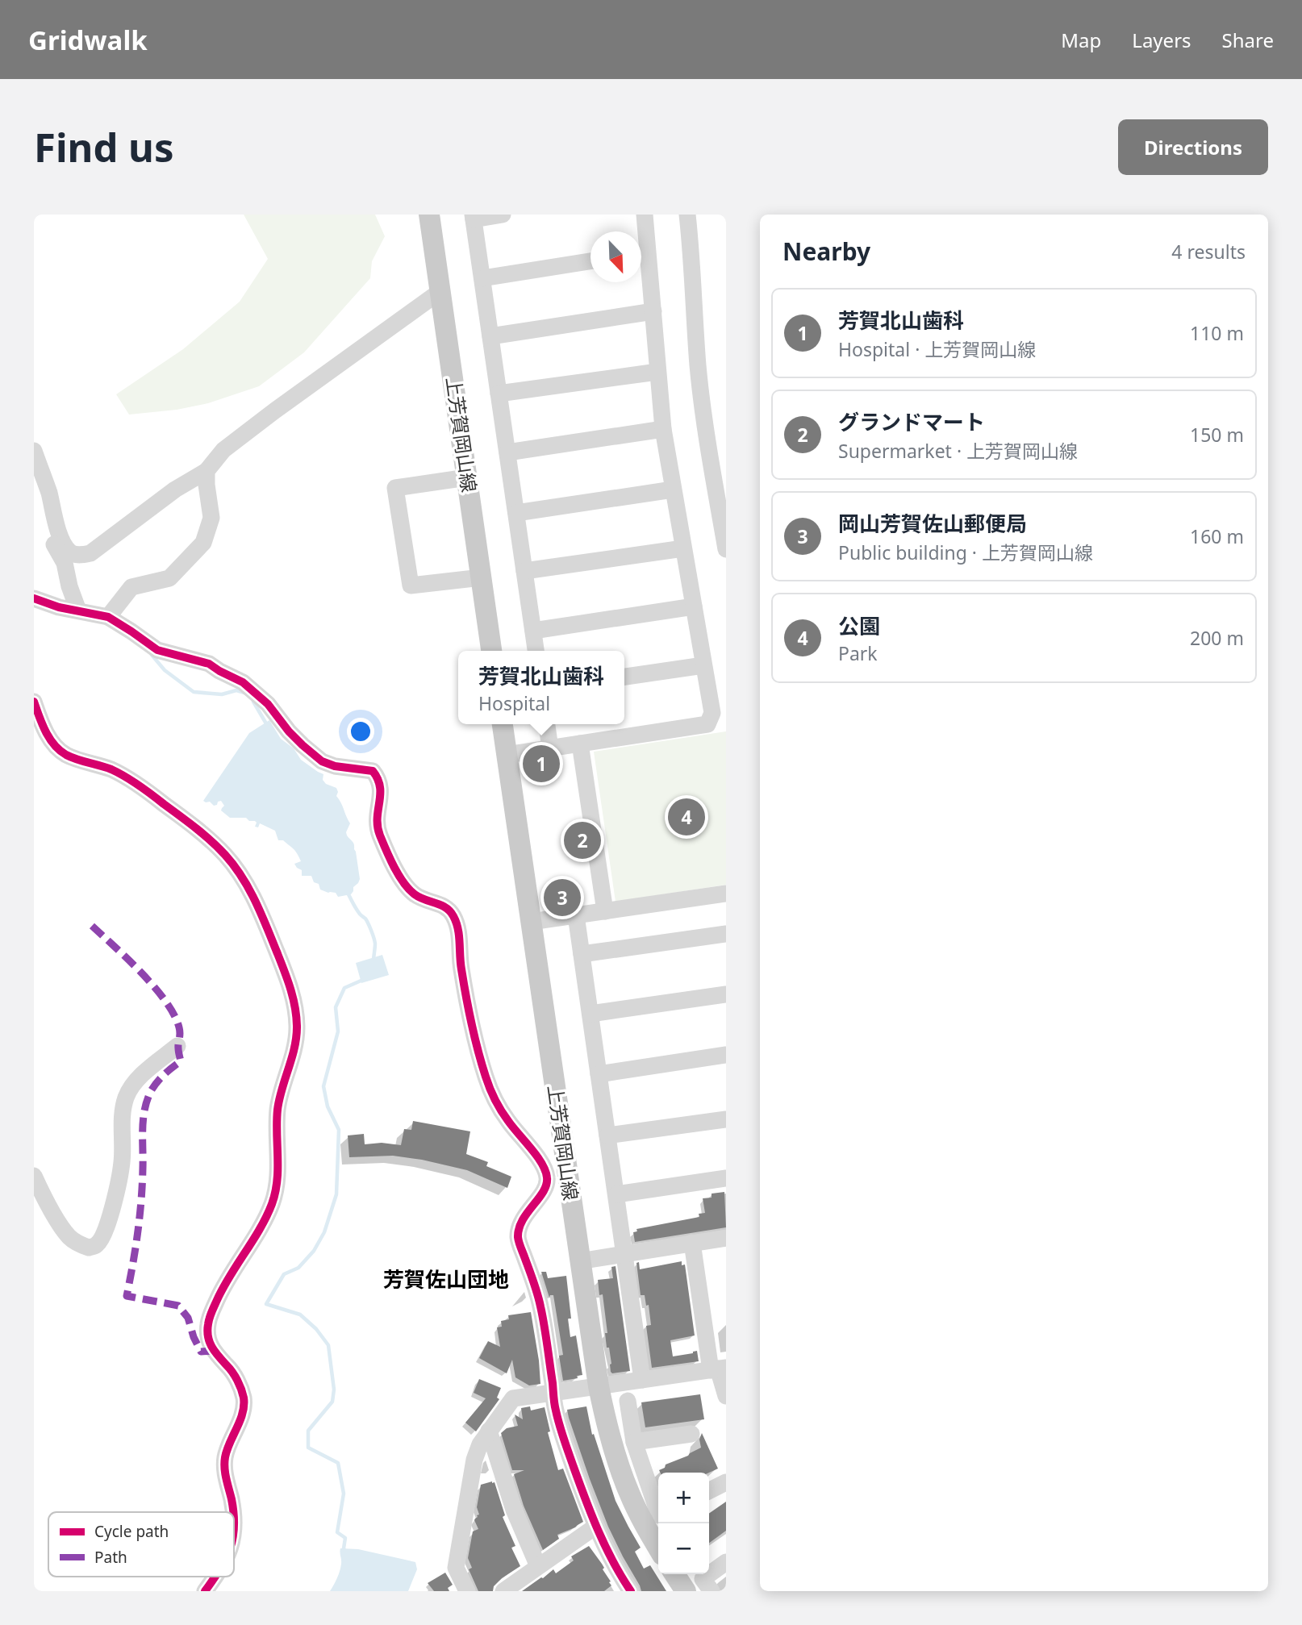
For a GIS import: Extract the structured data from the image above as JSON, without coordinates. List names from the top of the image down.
{
  "streets": {
    "main road": ["上芳賀岡山線"]
  },
  "districts": ["芳賀佐山団地"],
  "legend": ["Cycle path", "Path"],
  "north": "bottom right",
  "page": {
    "header": "Gridwalk",
    "nav": ["Map", "Layers", "Share"],
    "buttons": "Directions",
    "title": "Find us",
    "heading": ["Nearby", "4 results"],
    "list": [
      {
        "mark": "1",
        "name": "芳賀北山歯科",
        "note": "Hospital · 上芳賀岡山線",
        "value": "110 m"
      },
      {
        "mark": "2",
        "name": "グランドマート",
        "note": "Supermarket · 上芳賀岡山線",
        "value": "150 m"
      },
      {
        "mark": "3",
        "name": "岡山芳賀佐山郵便局",
        "note": "Public building · 上芳賀岡山線",
        "value": "160 m"
      },
      {
        "mark": "4",
        "name": "公園",
        "note": "Park",
        "value": "200 m"
      }
    ],
    "popup": ["芳賀北山歯科", "Hospital"],
    "pins": [
      "1",
      "4",
      "2",
      "3"
    ],
    "map_buttons": ["+", "−"]
  }
}
